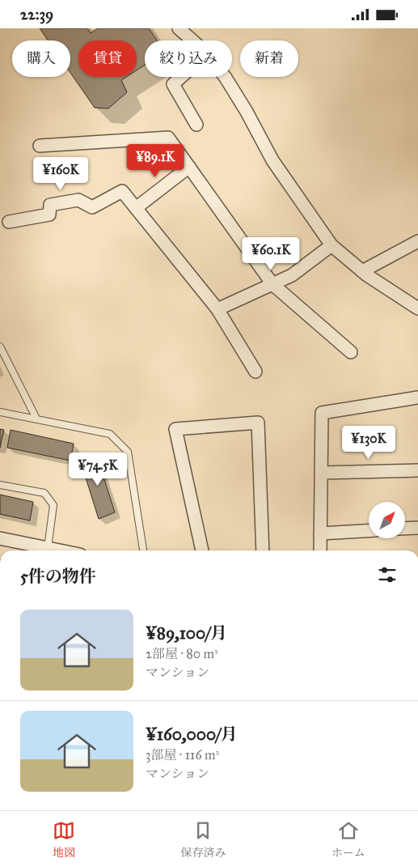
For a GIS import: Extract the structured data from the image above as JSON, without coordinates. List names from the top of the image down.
{
  "north": "top right",
  "page": {
    "status": "22:39",
    "chip": [
      "購入",
      "賃貸",
      "絞り込み",
      "新着"
    ],
    "price": [
      "¥89.1K",
      "¥160K",
      "¥60.1K",
      "¥130K",
      "¥74.5K"
    ],
    "heading": "5件の物件",
    "list": [
      {
        "name": "¥89,100/月",
        "note": "2部屋 · 80 m² · マンション"
      },
      {
        "name": "¥160,000/月",
        "note": "3部屋 · 116 m² · マンション"
      }
    ],
    "tabs": ["地図", "保存済み", "ホーム"]
  }
}
